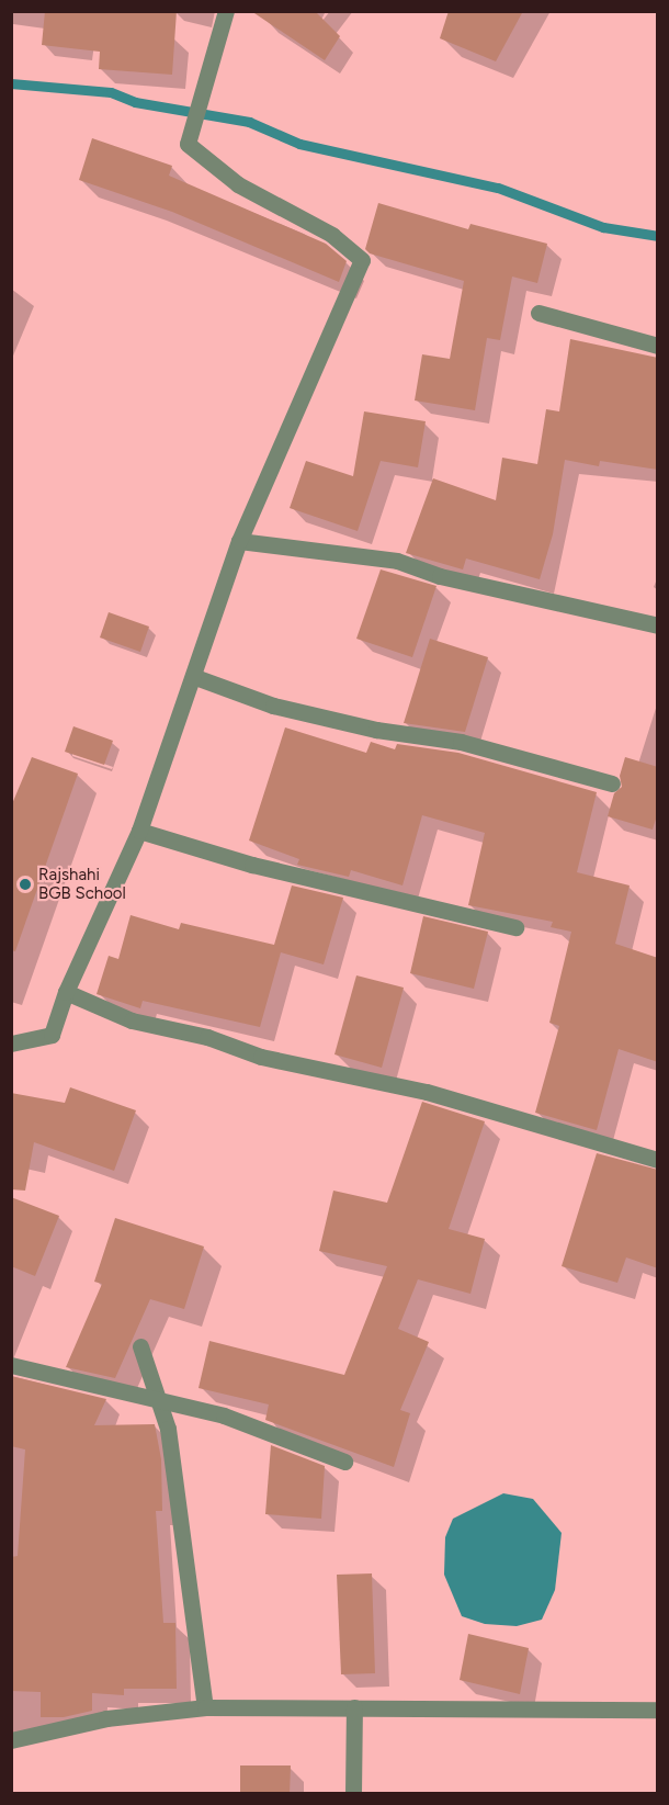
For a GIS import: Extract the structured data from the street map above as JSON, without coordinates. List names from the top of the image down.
{
  "places": ["Rajshahi BGB School"]
}
